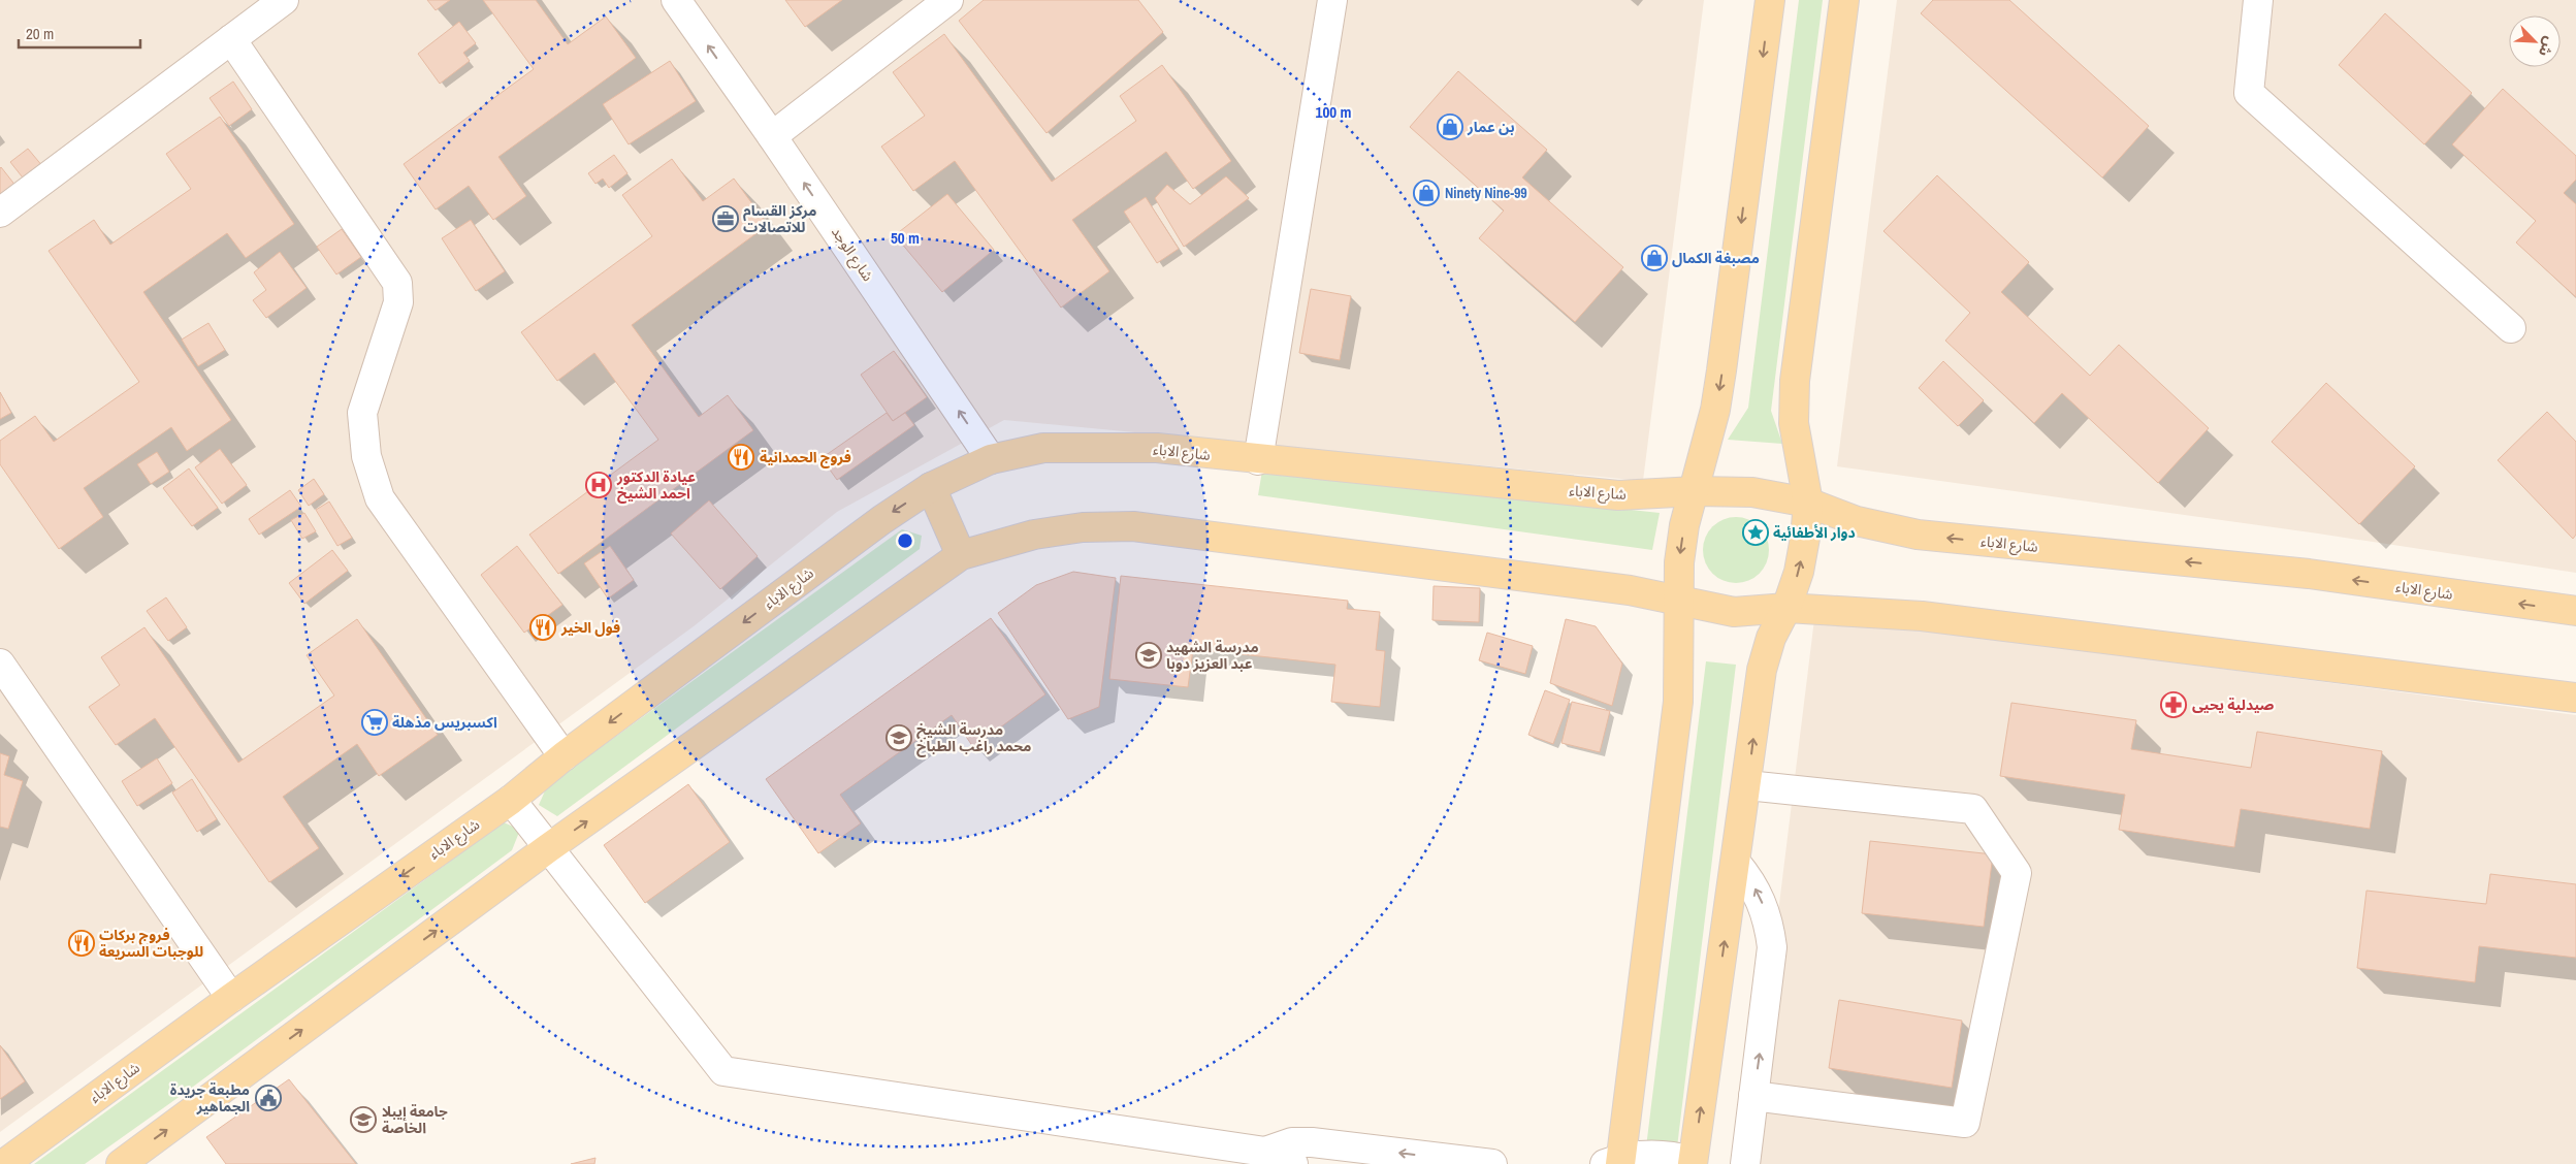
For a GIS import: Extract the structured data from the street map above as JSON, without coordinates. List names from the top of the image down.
{
  "streets": {
    "main road": ["شارع الاباء"],
    "street": ["شارع الوجد"]
  },
  "crossings": [
    ["شارع الوجد", "شارع الاباء"]
  ],
  "one_way": ["شارع الوجد"],
  "places": {
    "shop": ["بن عمار", "Ninety Nine-99", "مصبغة الكمال"],
    "office": ["مركز القسام للاتصالات"],
    "restaurant": ["فروج الحمدانية", "فول الخير", "فروج بركات للوجبات السريعة"],
    "hospital": ["عيادة الدكتور احمد الشيخ"],
    "place": ["دوار الأطفائية"],
    "school or university": ["مدرسة الشهيد عبد العزيز دوبا", "مدرسة الشيخ محمد راغب الطباخ", "جامعة إيبلا الخاصة"],
    "pharmacy": ["صيدلية يحيى"],
    "supermarket": ["اكسبريس مذهلة"],
    "public building": ["مطبعة جريدة الجماهير"]
  },
  "scale_bar": "20 m",
  "north": "bottom right",
  "rings": ["100 m", "50 m"]
}
